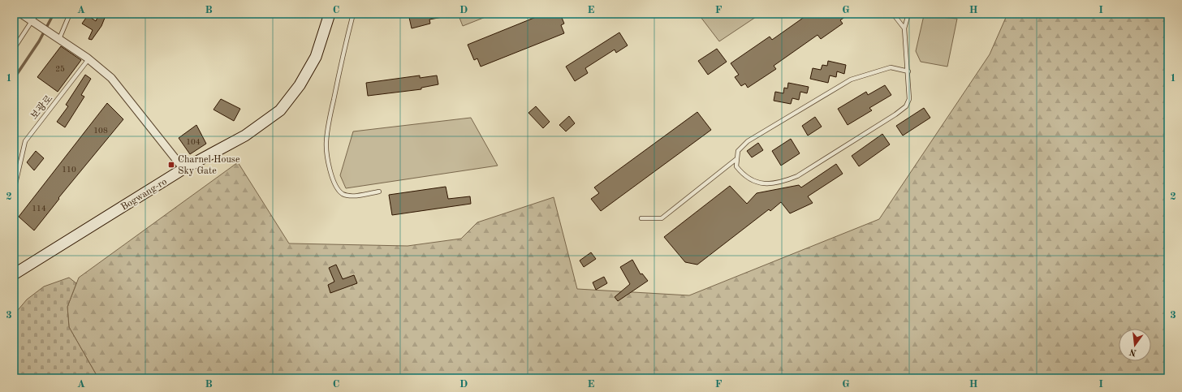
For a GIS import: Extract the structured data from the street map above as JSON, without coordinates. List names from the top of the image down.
{
  "streets": {
    "main road": ["Bogwang-ro"],
    "lane": ["보광로"]
  },
  "places": {
    "transit": ["Charnel House Sky Gate"]
  },
  "house_numbers": [
    "25",
    "108",
    "104",
    "110",
    "114"
  ],
  "north": "bottom",
  "grid": {
    "columns": [
      "A",
      "B",
      "C",
      "D",
      "E",
      "F",
      "G",
      "H",
      "I"
    ],
    "rows": ["1", "2", "3"]
  }
}
